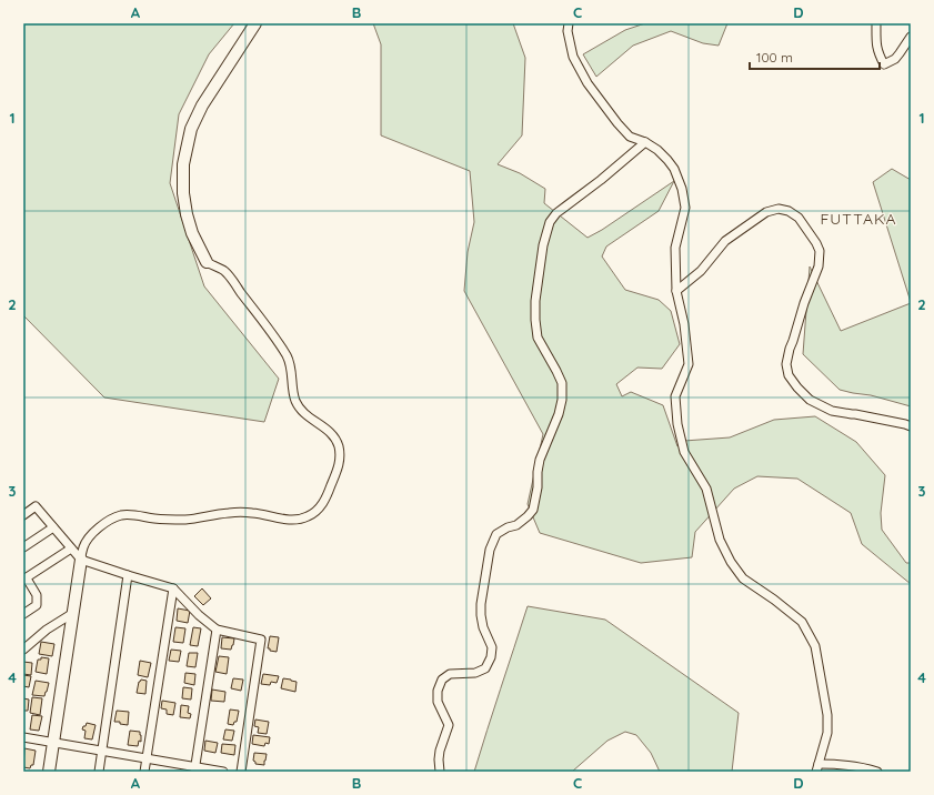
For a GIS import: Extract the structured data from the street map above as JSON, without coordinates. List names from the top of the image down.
{
  "districts": ["FUTTAKA"],
  "scale_bar": "100 m",
  "grid": {
    "columns": [
      "A",
      "B",
      "C",
      "D"
    ],
    "rows": [
      "1",
      "2",
      "3",
      "4"
    ]
  }
}
